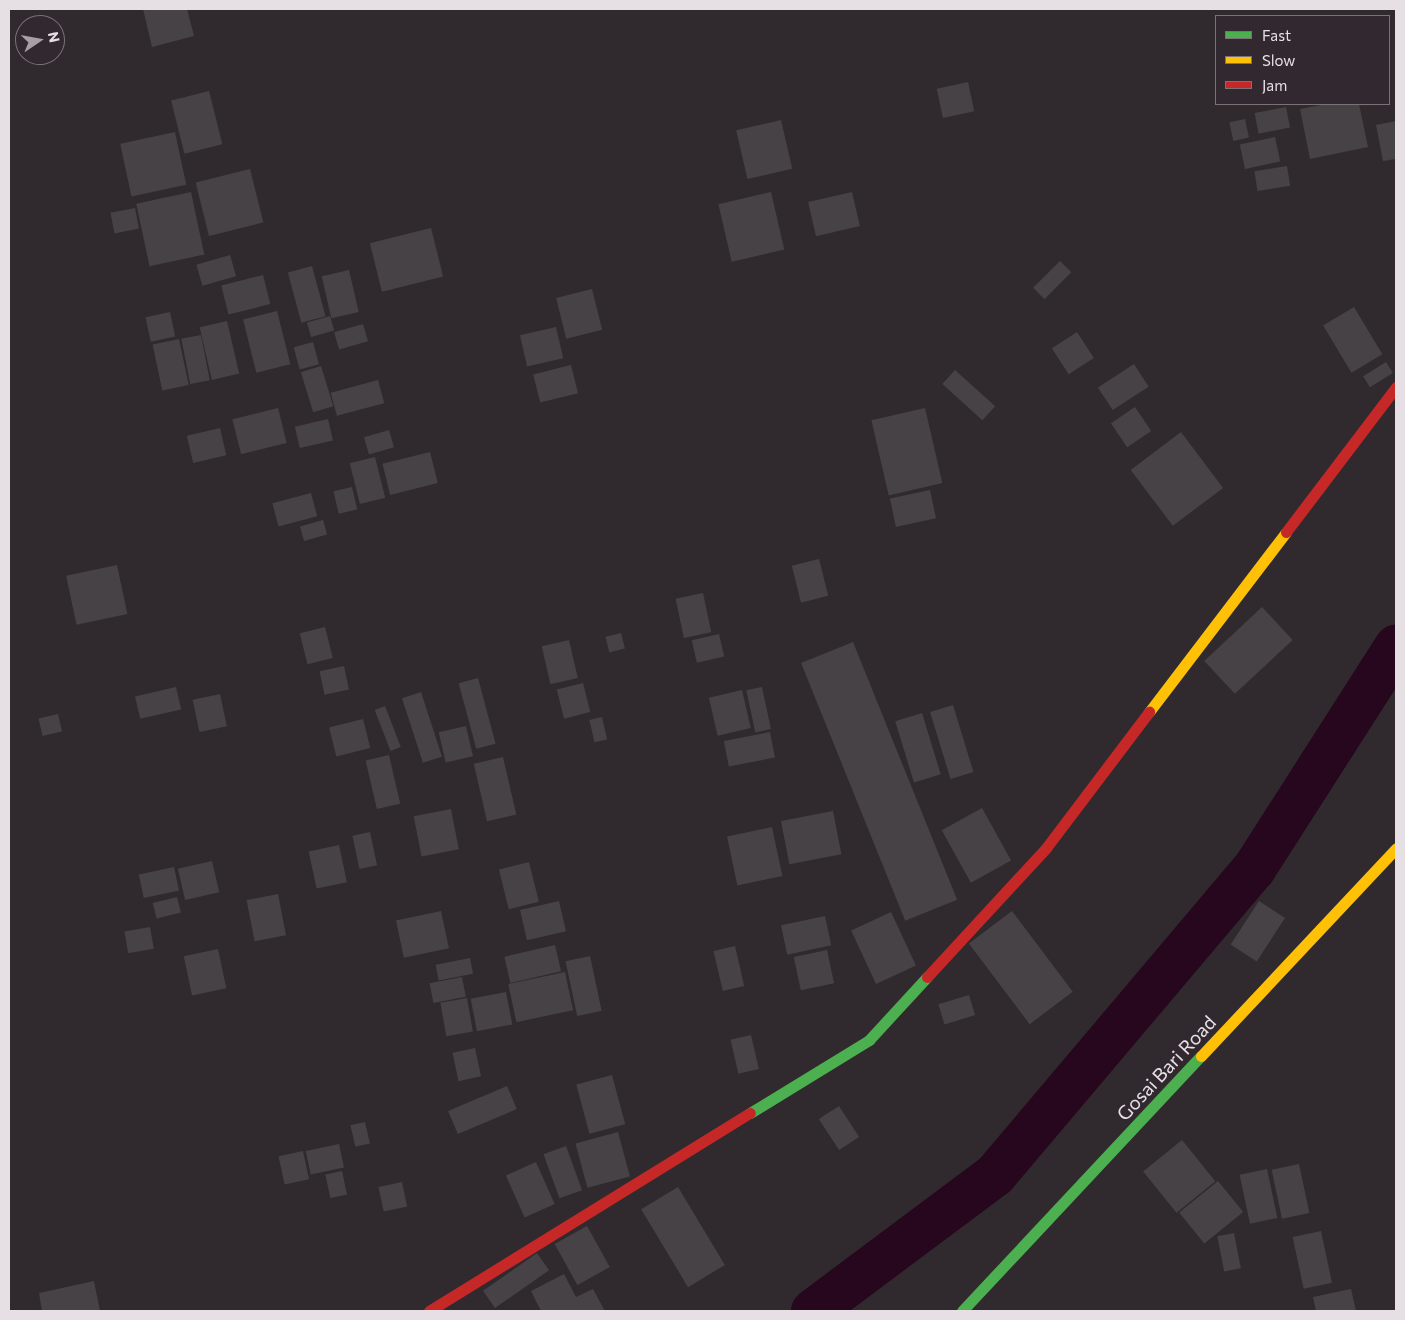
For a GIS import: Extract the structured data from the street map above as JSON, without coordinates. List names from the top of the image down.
{
  "streets": {
    "street": ["Gosai Bari Road"]
  },
  "legend": ["Fast", "Slow", "Jam"],
  "north": "right"
}
